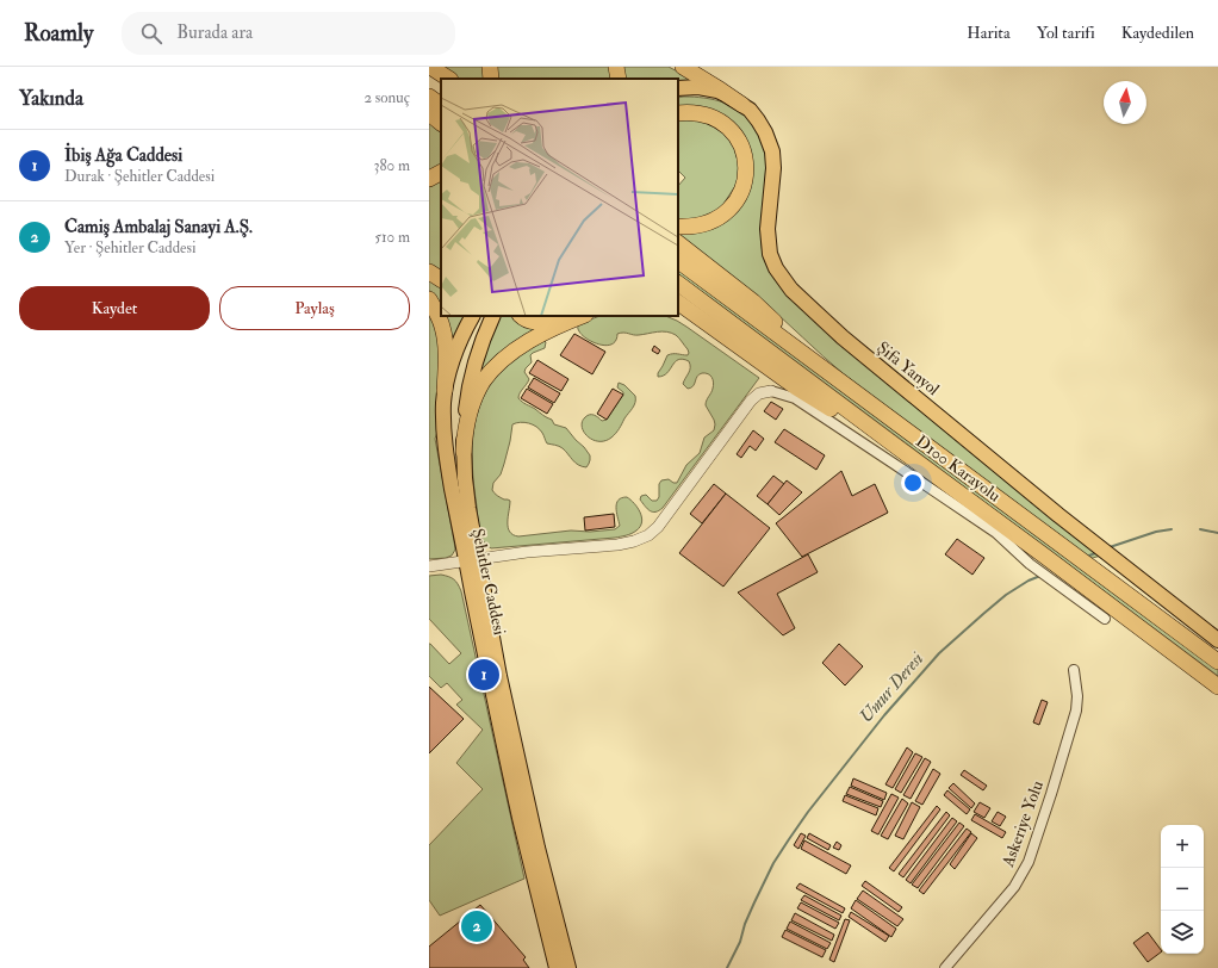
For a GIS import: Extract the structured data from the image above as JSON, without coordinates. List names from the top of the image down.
{
  "streets": {
    "highway": ["D100 Karayolu"],
    "main road": ["Şifa Yanyol", "Şehitler Caddesi"],
    "street": ["Askeriye Yolu"]
  },
  "water": ["Umur Deresi"],
  "north": "top",
  "page": {
    "header": "Roamly",
    "search": "Burada ara",
    "nav": ["Harita", "Yol tarifi", "Kaydedilen"],
    "heading": ["Yakında", "2 sonuç"],
    "list": [
      {
        "mark": "1",
        "name": "İbiş Ağa Caddesi",
        "note": "Durak · Şehitler Caddesi",
        "value": "380 m"
      },
      {
        "mark": "2",
        "name": "Camiş Ambalaj Sanayi A.Ş.",
        "note": "Yer · Şehitler Caddesi",
        "value": "510 m"
      }
    ],
    "buttons": ["Kaydet", "Paylaş"],
    "pins": ["1", "2"],
    "map_buttons": ["+", "−"]
  }
}
